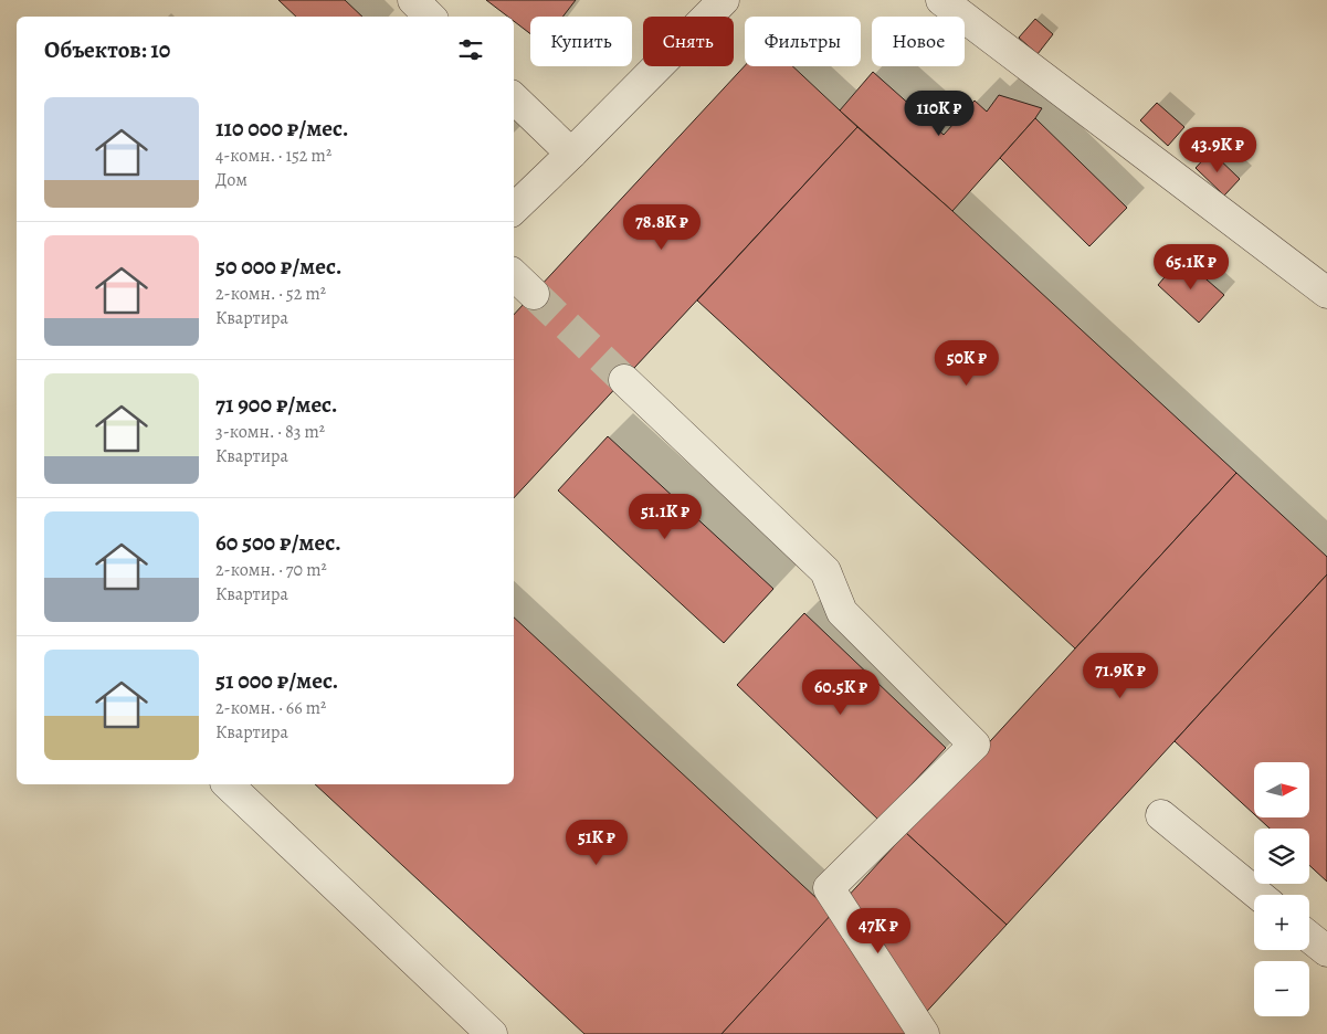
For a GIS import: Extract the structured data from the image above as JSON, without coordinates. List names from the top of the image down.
{
  "north": "right",
  "page": {
    "chip": [
      "Купить",
      "Снять",
      "Фильтры",
      "Новое"
    ],
    "heading": "Объектов: 10",
    "list": [
      {
        "name": "110 000 ₽/мес.",
        "note": "4-комн. · 152 m² · Дом"
      },
      {
        "name": "50 000 ₽/мес.",
        "note": "2-комн. · 52 m² · Квартира"
      },
      {
        "name": "71 900 ₽/мес.",
        "note": "3-комн. · 83 m² · Квартира"
      },
      {
        "name": "60 500 ₽/мес.",
        "note": "2-комн. · 70 m² · Квартира"
      },
      {
        "name": "51 000 ₽/мес.",
        "note": "2-комн. · 66 m² · Квартира"
      }
    ],
    "price": [
      "110K ₽",
      "43.9K ₽",
      "78.8K ₽",
      "65.1K ₽",
      "50K ₽",
      "51.1K ₽",
      "71.9K ₽",
      "60.5K ₽",
      "51K ₽",
      "47K ₽"
    ],
    "map_buttons": ["+", "−"]
  }
}
